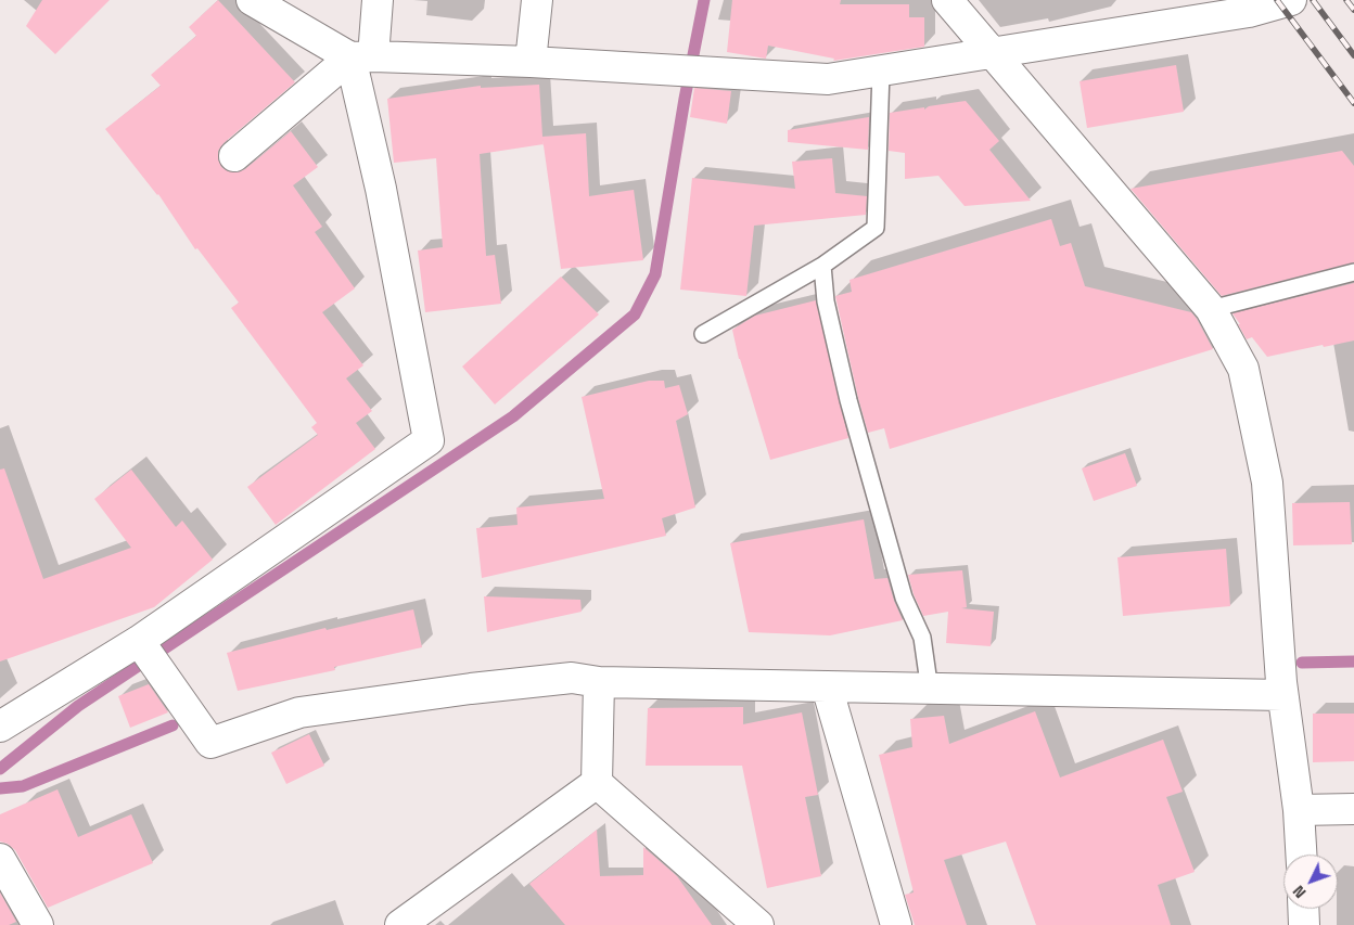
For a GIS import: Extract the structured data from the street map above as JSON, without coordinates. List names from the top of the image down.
{
  "north": "bottom left"
}
